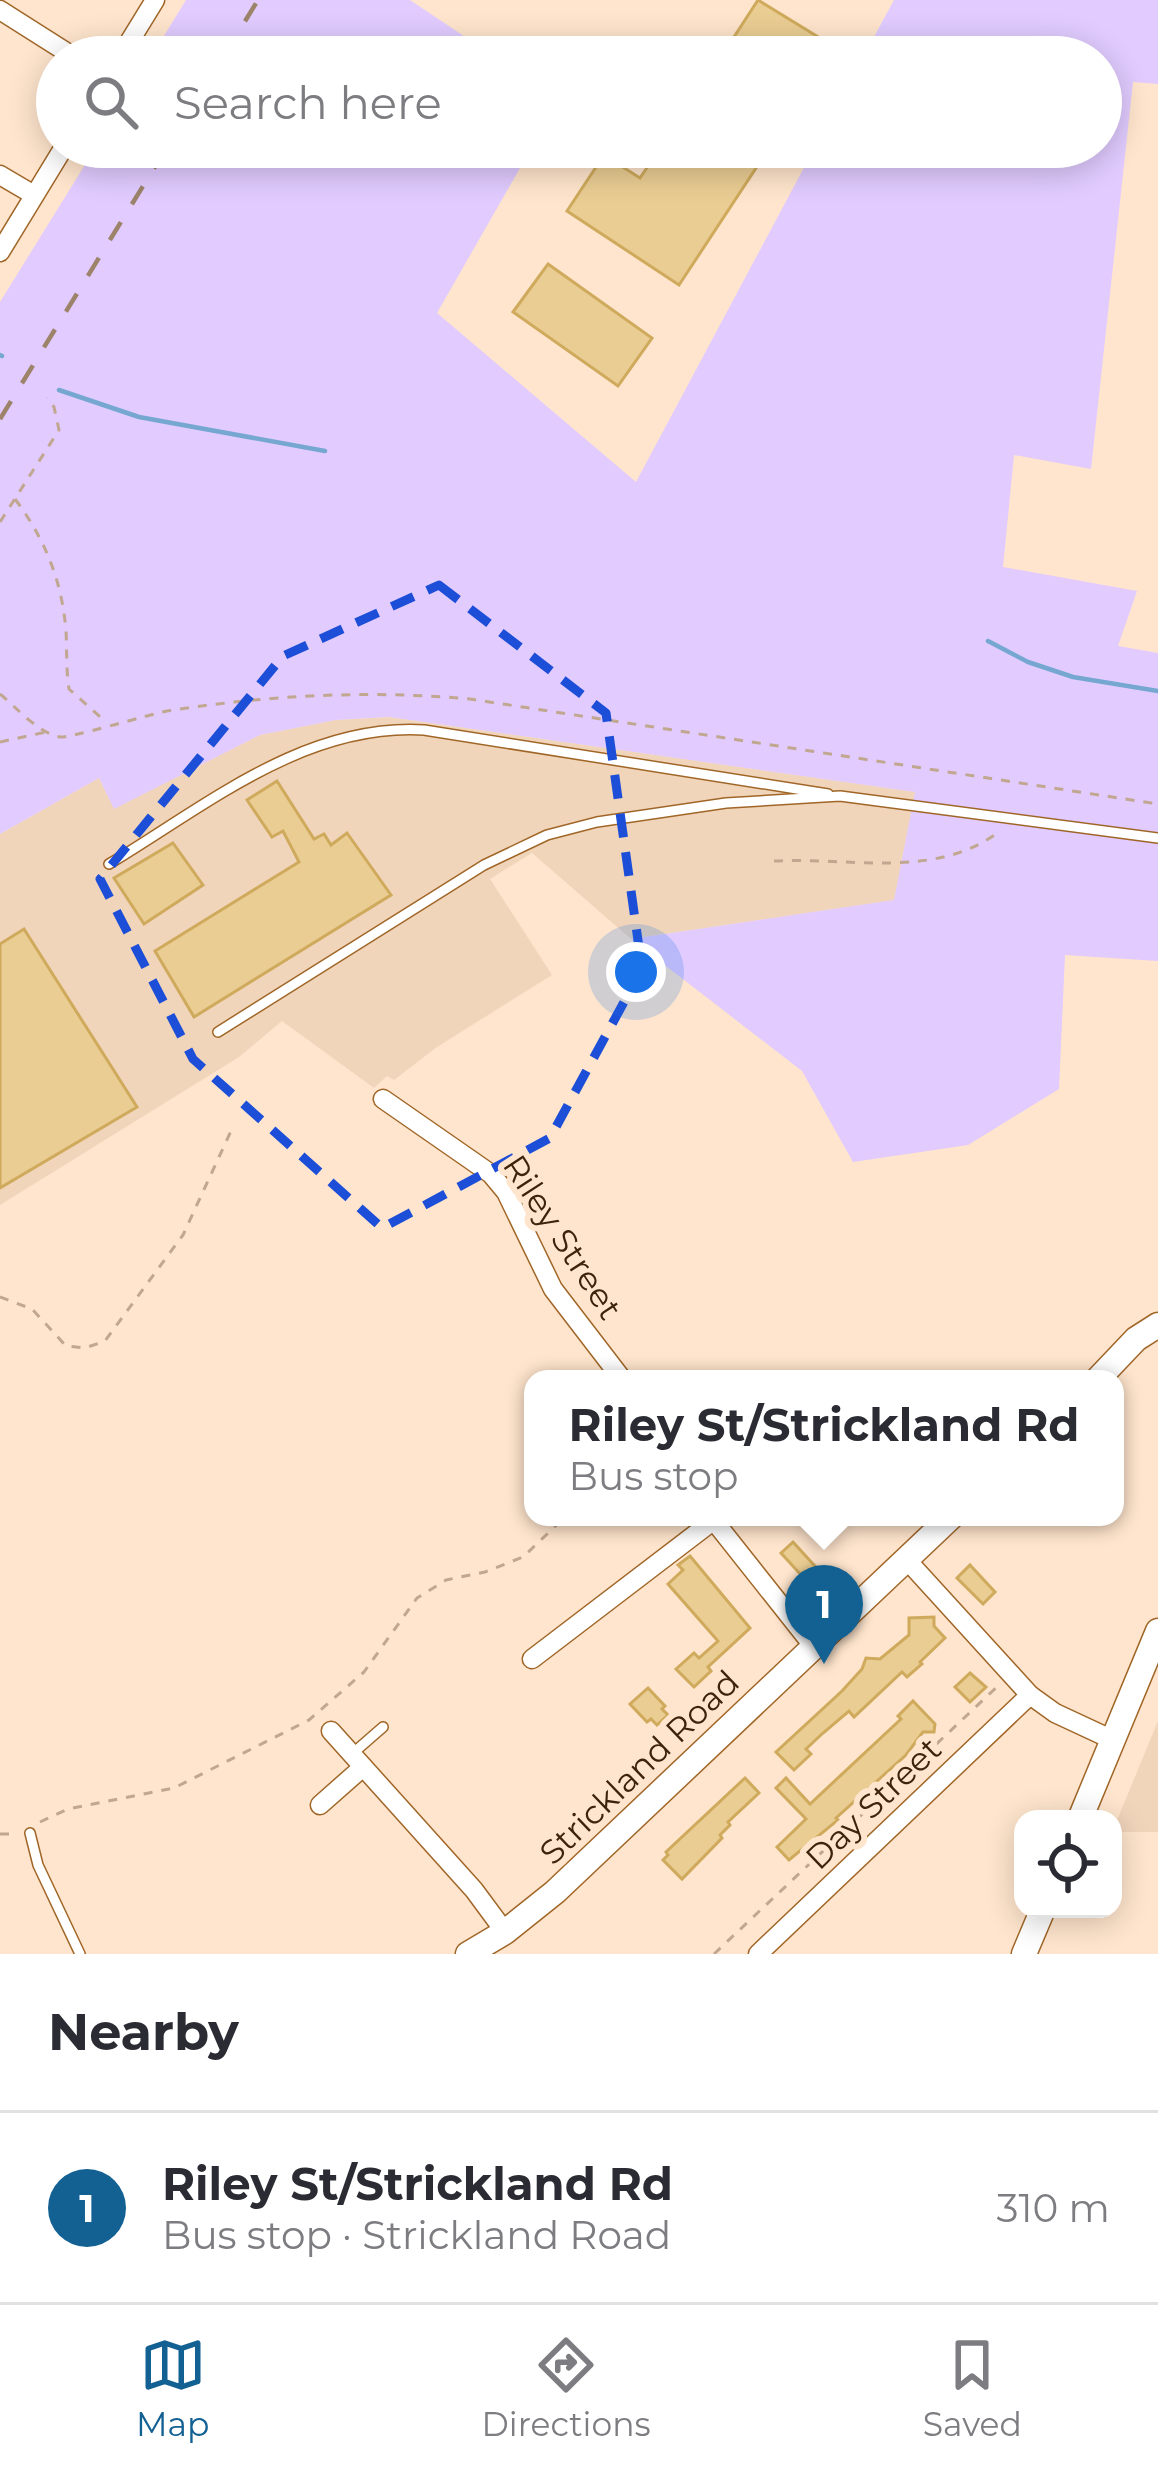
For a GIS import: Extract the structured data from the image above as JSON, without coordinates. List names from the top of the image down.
{
  "streets": {
    "street": ["Riley Street", "Strickland Road", "Day Street"]
  },
  "page": {
    "search": "Search here",
    "popup": ["Riley St/Strickland Rd", "Bus stop"],
    "pins": "1",
    "heading": "Nearby",
    "list": [
      {
        "mark": "1",
        "name": "Riley St/Strickland Rd",
        "note": "Bus stop · Strickland Road",
        "value": "310 m"
      }
    ],
    "nav": ["Map", "Directions", "Saved"]
  }
}
